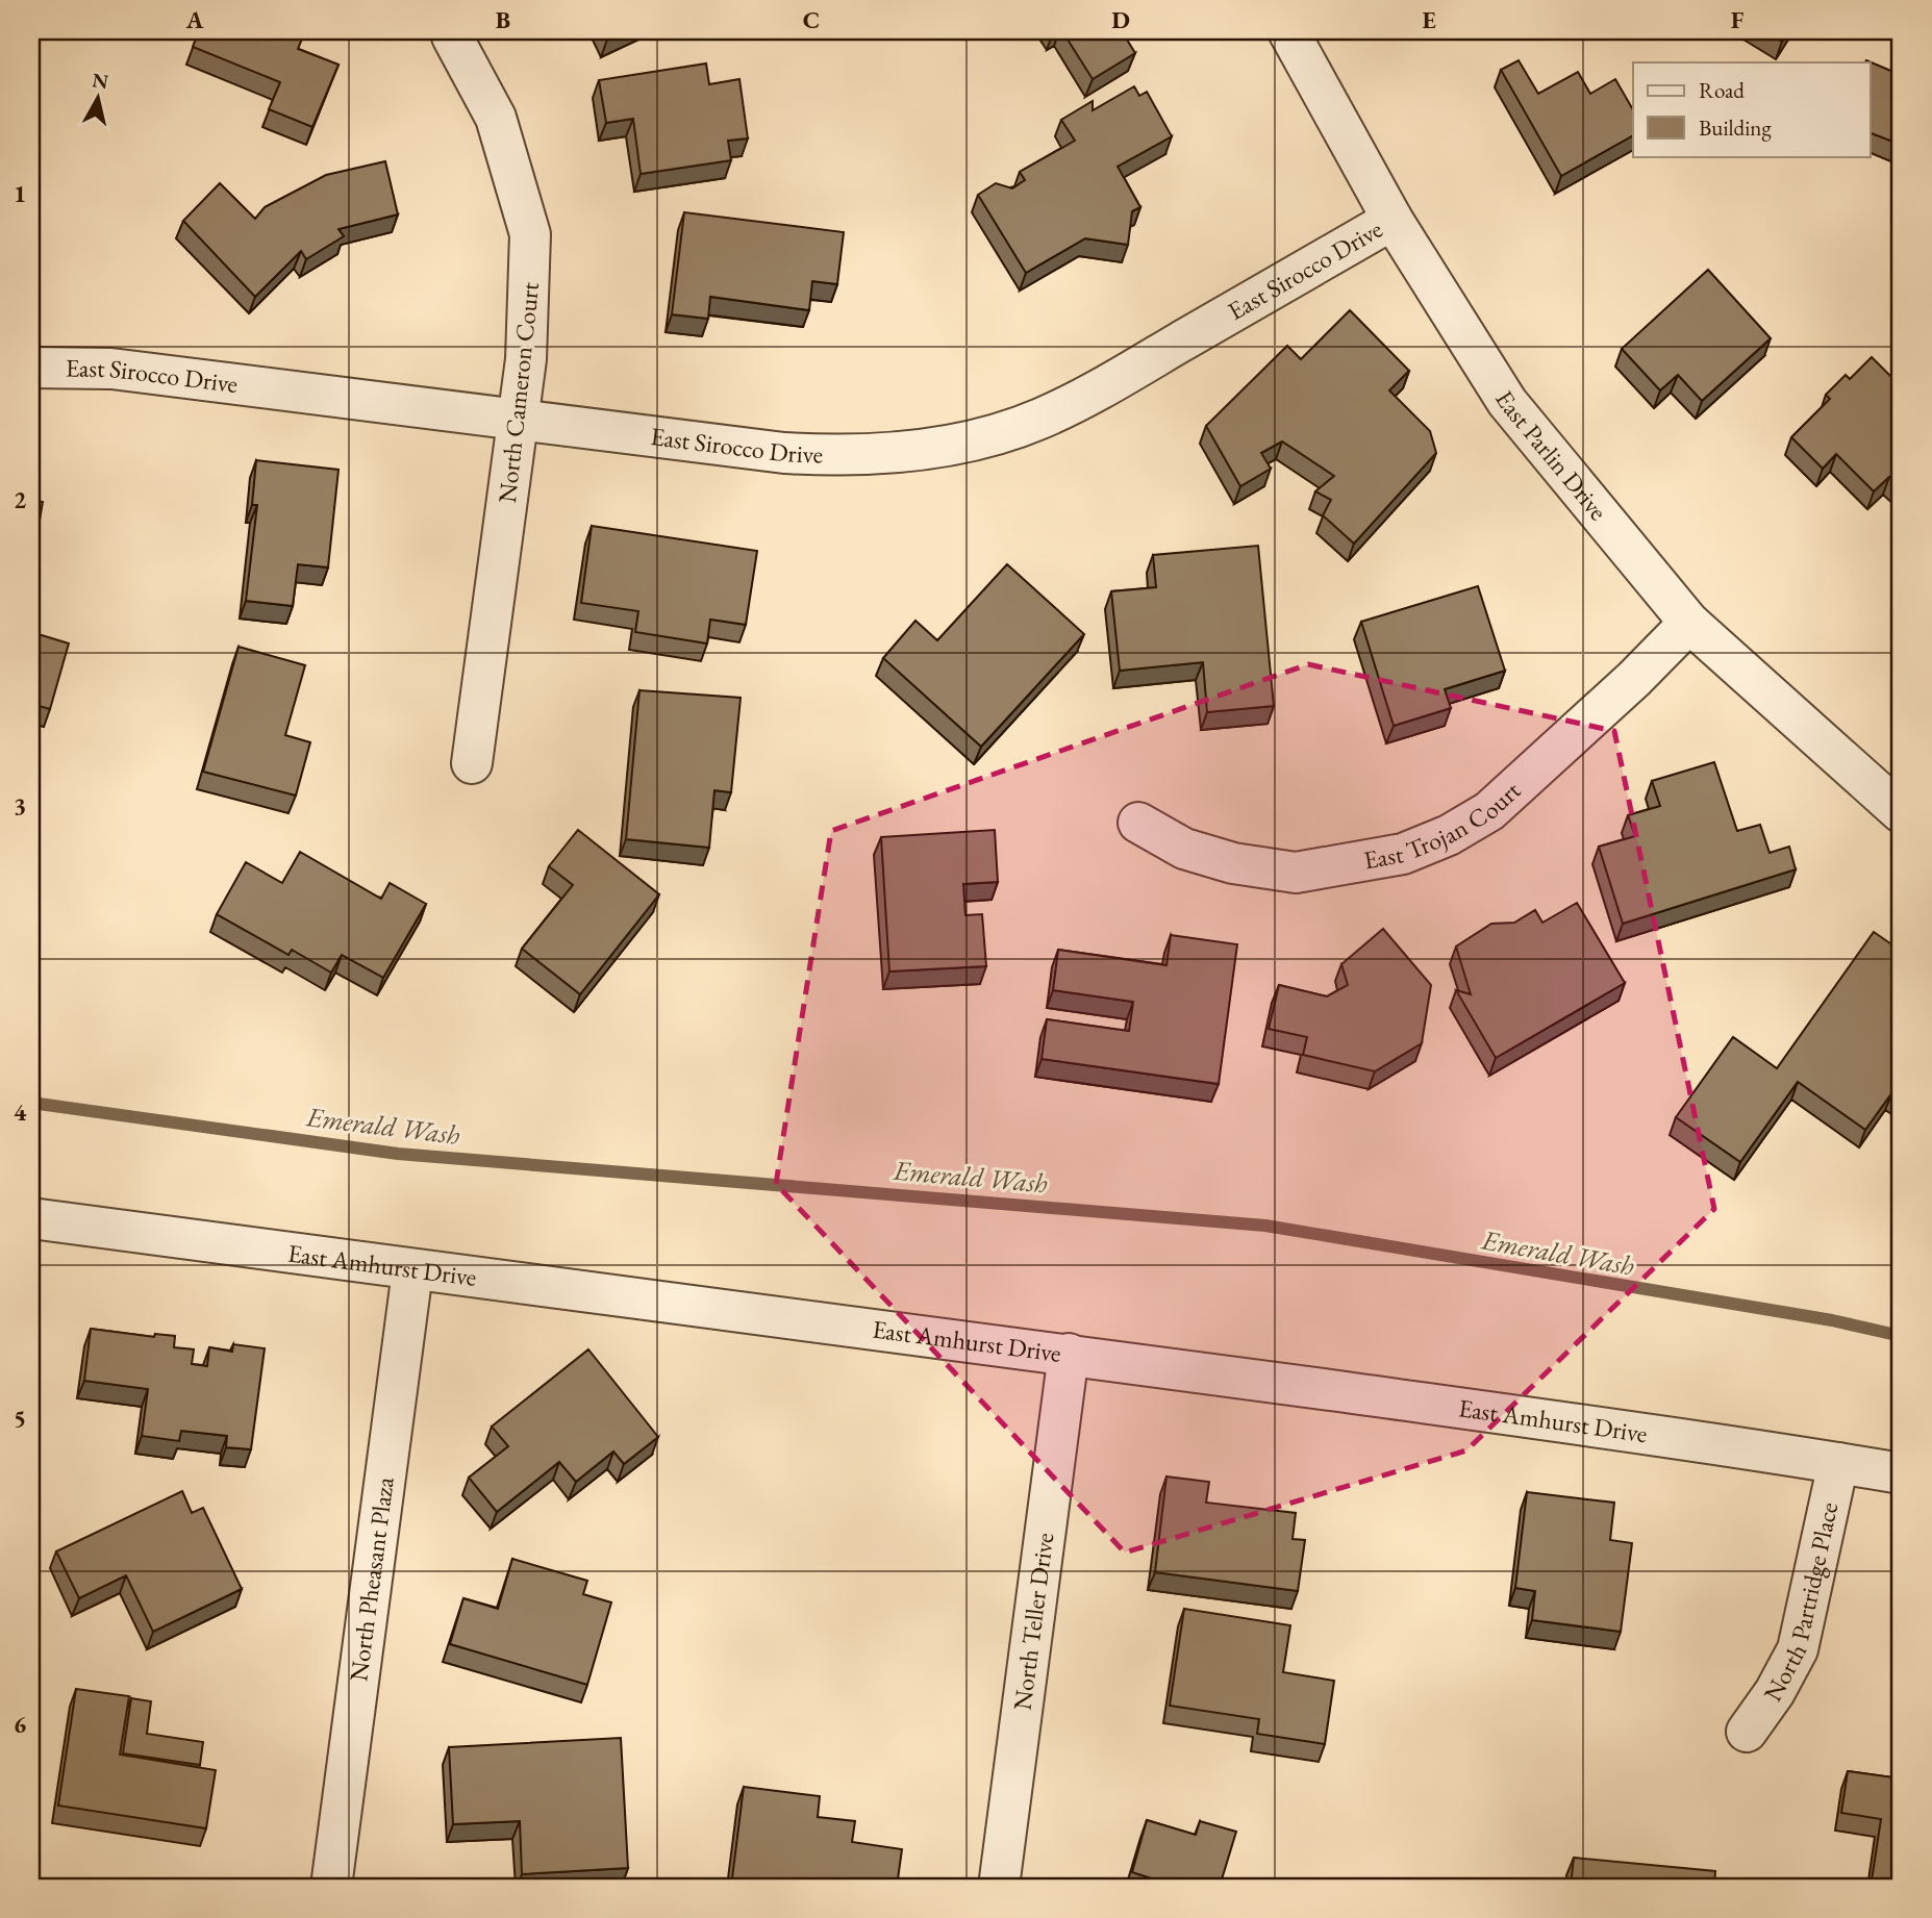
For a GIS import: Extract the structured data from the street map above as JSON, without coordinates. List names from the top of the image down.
{
  "streets": {
    "street": [
      "East Sirocco Drive",
      "North Cameron Court",
      "East Parlin Drive",
      "East Trojan Court",
      "East Amhurst Drive",
      "North Pheasant Plaza",
      "North Partridge Place",
      "North Teller Drive"
    ]
  },
  "crossings": [
    ["East Sirocco Drive", "North Cameron Court"],
    ["East Sirocco Drive", "East Parlin Drive"],
    ["East Parlin Drive", "East Trojan Court"],
    ["East Amhurst Drive", "North Pheasant Plaza"],
    ["East Amhurst Drive", "North Partridge Place"],
    ["East Amhurst Drive", "North Teller Drive"]
  ],
  "water": ["Emerald Wash"],
  "legend": ["Road", "Building"],
  "north": "top",
  "grid": {
    "columns": [
      "A",
      "B",
      "C",
      "D",
      "E",
      "F"
    ],
    "rows": [
      "1",
      "2",
      "3",
      "4",
      "5",
      "6"
    ]
  }
}
